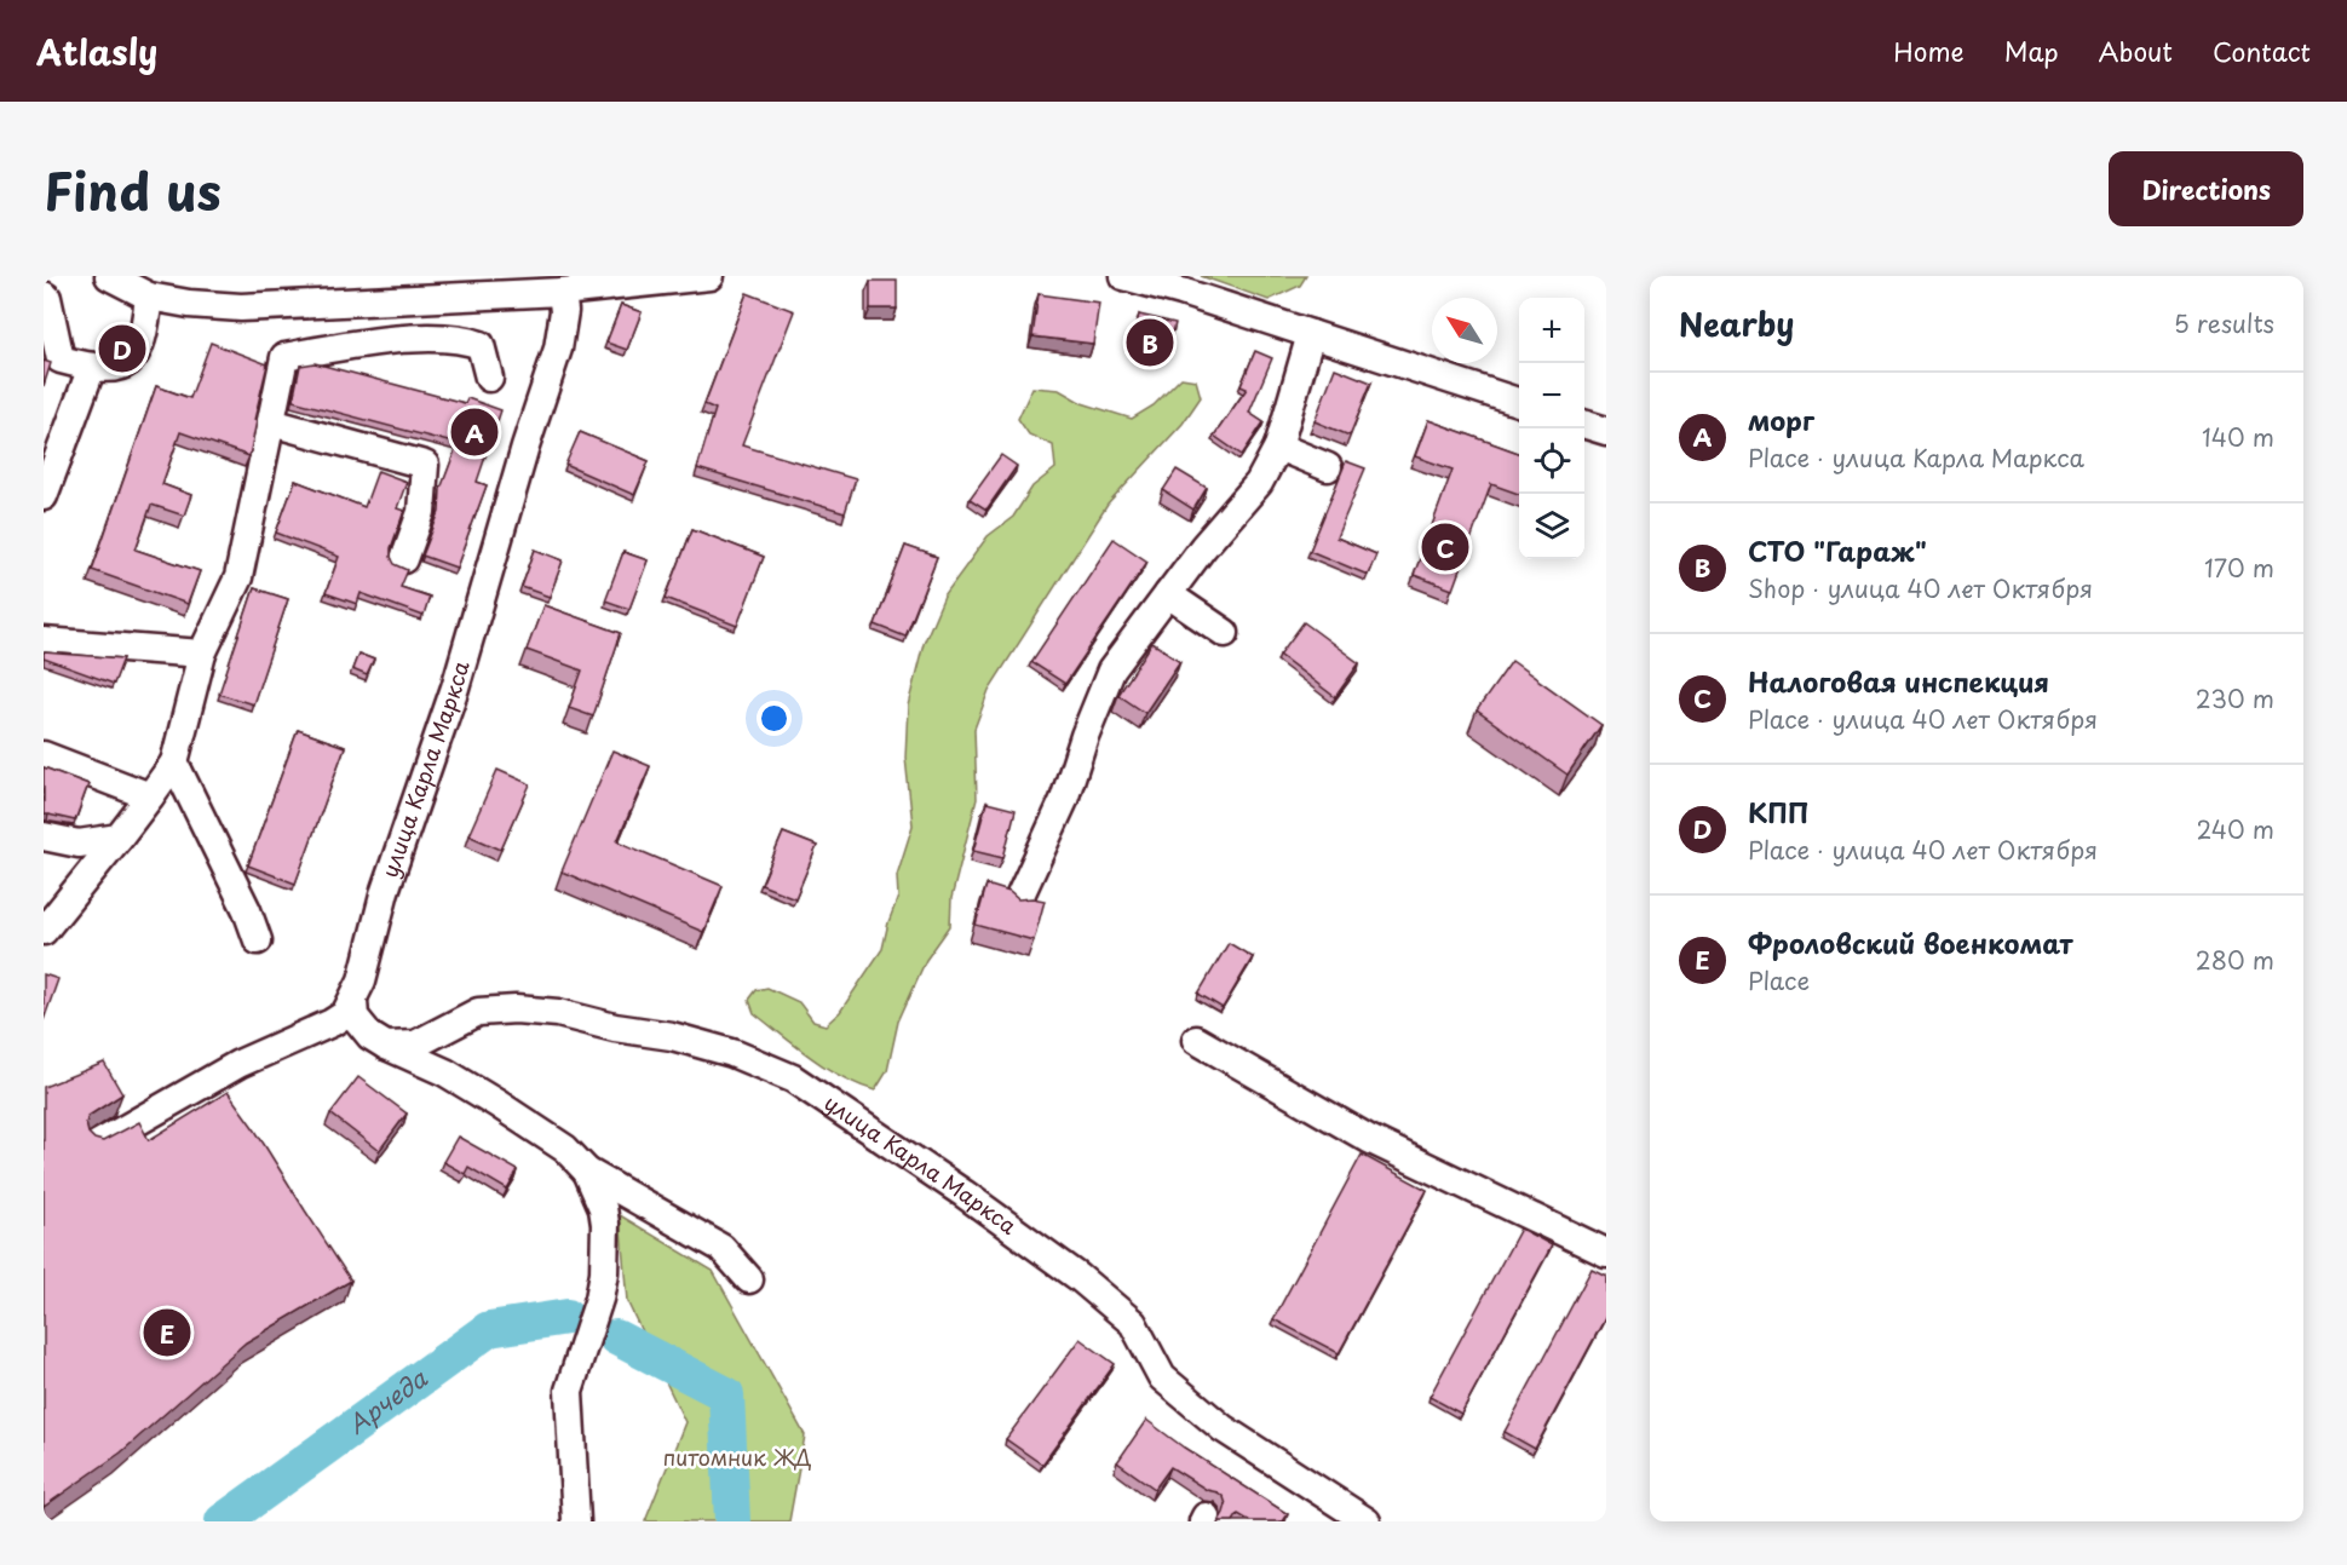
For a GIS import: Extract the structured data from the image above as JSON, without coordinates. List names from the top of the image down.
{
  "streets": {
    "street": ["улица Карла Маркса"]
  },
  "water": ["Арчеда"],
  "parks": ["питомник ЖД"],
  "north": "top left",
  "page": {
    "header": "Atlasly",
    "nav": [
      "Home",
      "Map",
      "About",
      "Contact"
    ],
    "title": "Find us",
    "buttons": "Directions",
    "heading": ["Nearby", "5 results"],
    "map_buttons": ["+", "−"],
    "pins": [
      "B",
      "D",
      "A",
      "C",
      "E"
    ],
    "list": [
      {
        "mark": "A",
        "name": "морг",
        "note": "Place · улица Карла Маркса",
        "value": "140 m"
      },
      {
        "mark": "B",
        "name": "СТО \"Гараж\"",
        "note": "Shop · улица 40 лет Октября",
        "value": "170 m"
      },
      {
        "mark": "C",
        "name": "Налоговая инспекция",
        "note": "Place · улица 40 лет Октября",
        "value": "230 m"
      },
      {
        "mark": "D",
        "name": "КПП",
        "note": "Place · улица 40 лет Октября",
        "value": "240 m"
      },
      {
        "mark": "E",
        "name": "Фроловский военкомат",
        "note": "Place",
        "value": "280 m"
      }
    ]
  }
}
